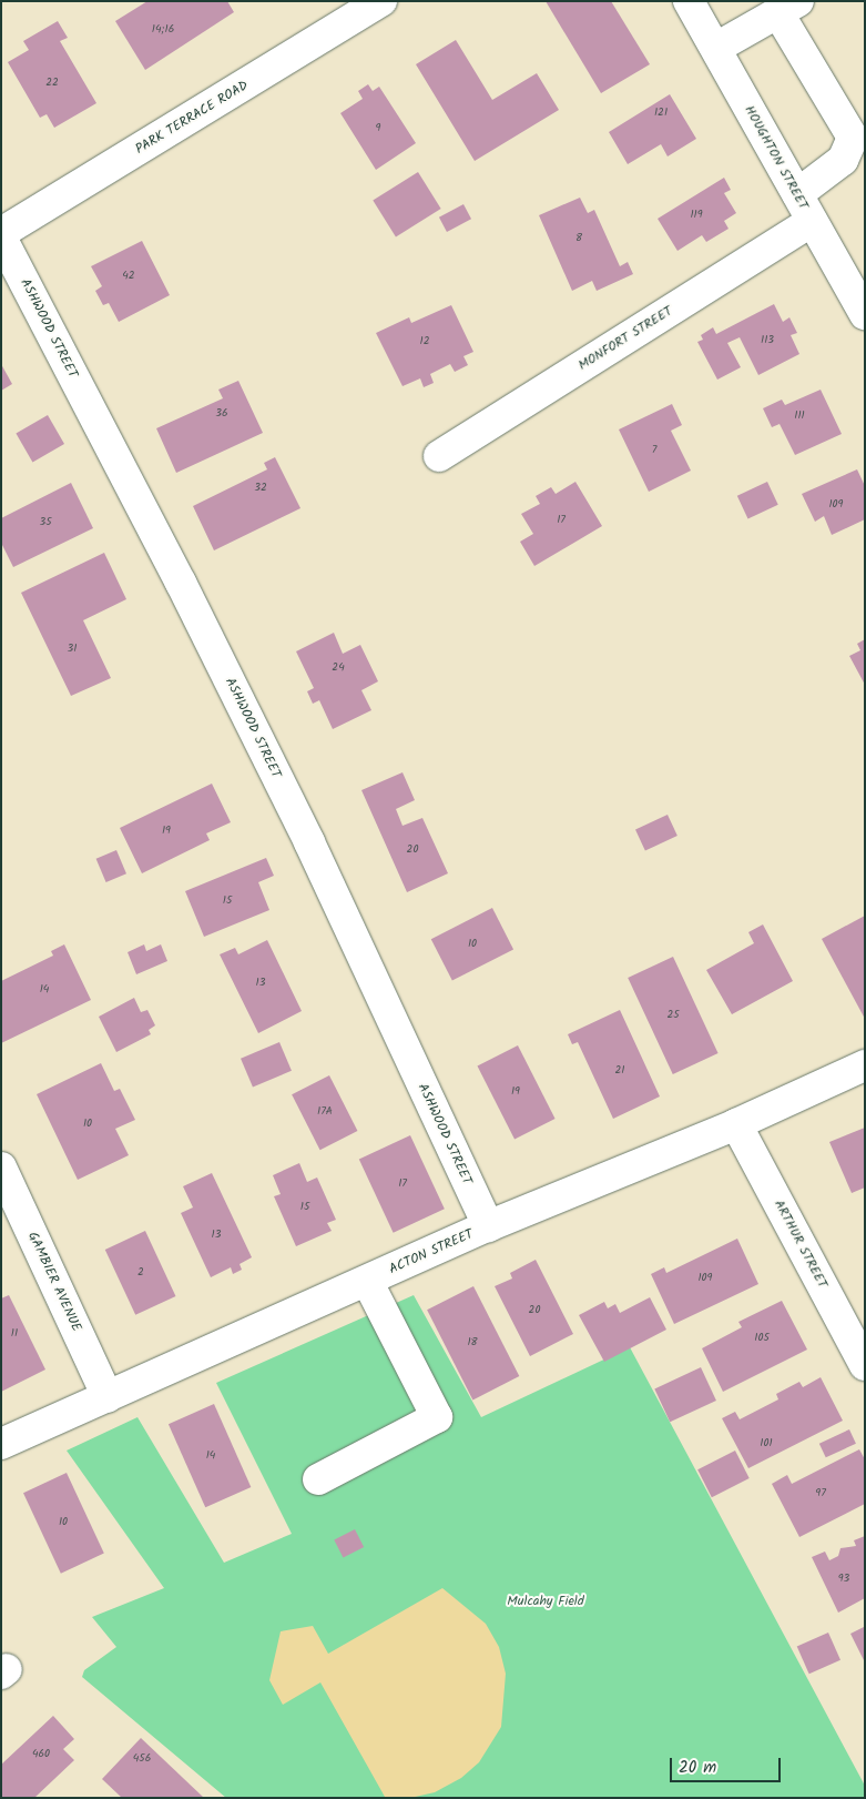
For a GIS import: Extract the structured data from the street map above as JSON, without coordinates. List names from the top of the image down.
{
  "streets": {
    "street": [
      "PARK TERRACE ROAD",
      "HOUGHTON STREET",
      "ASHWOOD STREET",
      "MONFORT STREET",
      "ARTHUR STREET",
      "ACTON STREET",
      "GAMBIER AVENUE"
    ]
  },
  "crossings": [
    ["HOUGHTON STREET", "MONFORT STREET"],
    ["ASHWOOD STREET", "ACTON STREET"],
    ["ARTHUR STREET", "ACTON STREET"],
    ["ACTON STREET", "GAMBIER AVENUE"]
  ],
  "parks": ["Mulcahy Field"],
  "house_numbers": [
    "14;16",
    "22",
    "121",
    "9",
    "119",
    "8",
    "42",
    "113",
    "12",
    "36",
    "111",
    "7",
    "32",
    "109",
    "17",
    "35",
    "31",
    "24",
    "19",
    "20",
    "15",
    "10",
    "13",
    "14",
    "25",
    "21",
    "19",
    "17A",
    "10",
    "17",
    "15",
    "13",
    "2",
    "109",
    "20",
    "11",
    "105",
    "18",
    "101",
    "14",
    "97",
    "10",
    "93",
    "460",
    "456"
  ],
  "scale_bar": "20 m"
}
